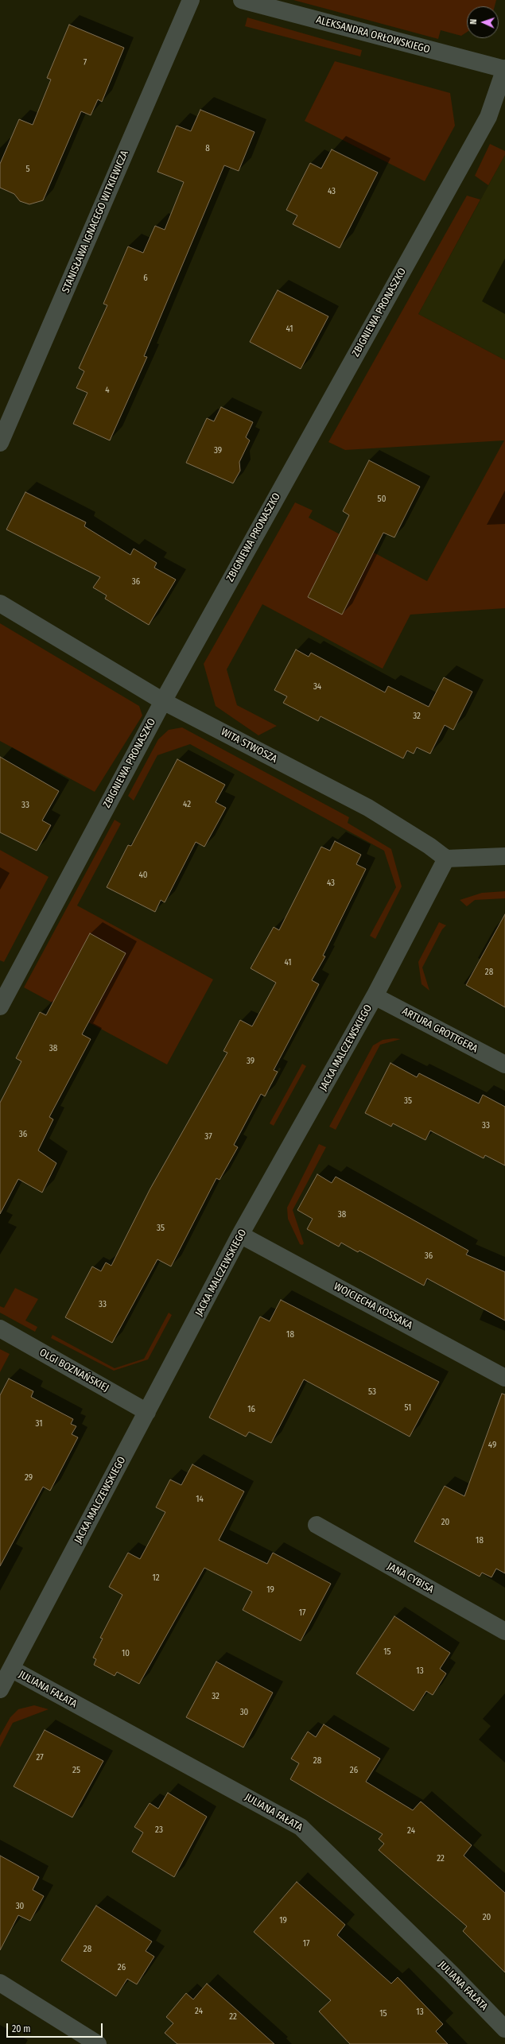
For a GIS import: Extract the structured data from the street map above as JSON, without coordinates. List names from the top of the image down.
{
  "streets": {
    "street": [
      "ALEKSANDRA ORŁOWSKIEGO",
      "STANISŁAWA IGNACEGO WITKIEWICZA",
      "ZBIGNIEWA PRONASZKO",
      "WITA STWOSZA",
      "ARTURA GROTTGERA",
      "JACKA MALCZEWSKIEGO",
      "WOJCIECHA KOSSAKA",
      "OLGI BOZNAŃSKIEJ",
      "JANA CYBISA",
      "JULIANA FAŁATA"
    ]
  },
  "crossings": [
    ["ALEKSANDRA ORŁOWSKIEGO", "ZBIGNIEWA PRONASZKO"],
    ["ZBIGNIEWA PRONASZKO", "WITA STWOSZA"],
    ["WITA STWOSZA", "JACKA MALCZEWSKIEGO"],
    ["ARTURA GROTTGERA", "JACKA MALCZEWSKIEGO"],
    ["JACKA MALCZEWSKIEGO", "WOJCIECHA KOSSAKA"],
    ["JACKA MALCZEWSKIEGO", "OLGI BOZNAŃSKIEJ"],
    ["JACKA MALCZEWSKIEGO", "JULIANA FAŁATA"]
  ],
  "house_numbers": [
    "7",
    "8",
    "5",
    "43",
    "6",
    "41",
    "4",
    "39",
    "50",
    "36",
    "34",
    "32",
    "42",
    "33",
    "40",
    "43",
    "41",
    "28",
    "38",
    "39",
    "35",
    "33",
    "36",
    "37",
    "38",
    "35",
    "36",
    "33",
    "18",
    "53",
    "51",
    "16",
    "31",
    "49",
    "29",
    "14",
    "20",
    "18",
    "12",
    "19",
    "17",
    "15",
    "10",
    "13",
    "32",
    "30",
    "27",
    "28",
    "25",
    "26",
    "23",
    "24",
    "22",
    "30",
    "20",
    "19",
    "17",
    "28",
    "26",
    "24",
    "13",
    "15",
    "22"
  ],
  "scale_bar": "20 m",
  "north": "left"
}
